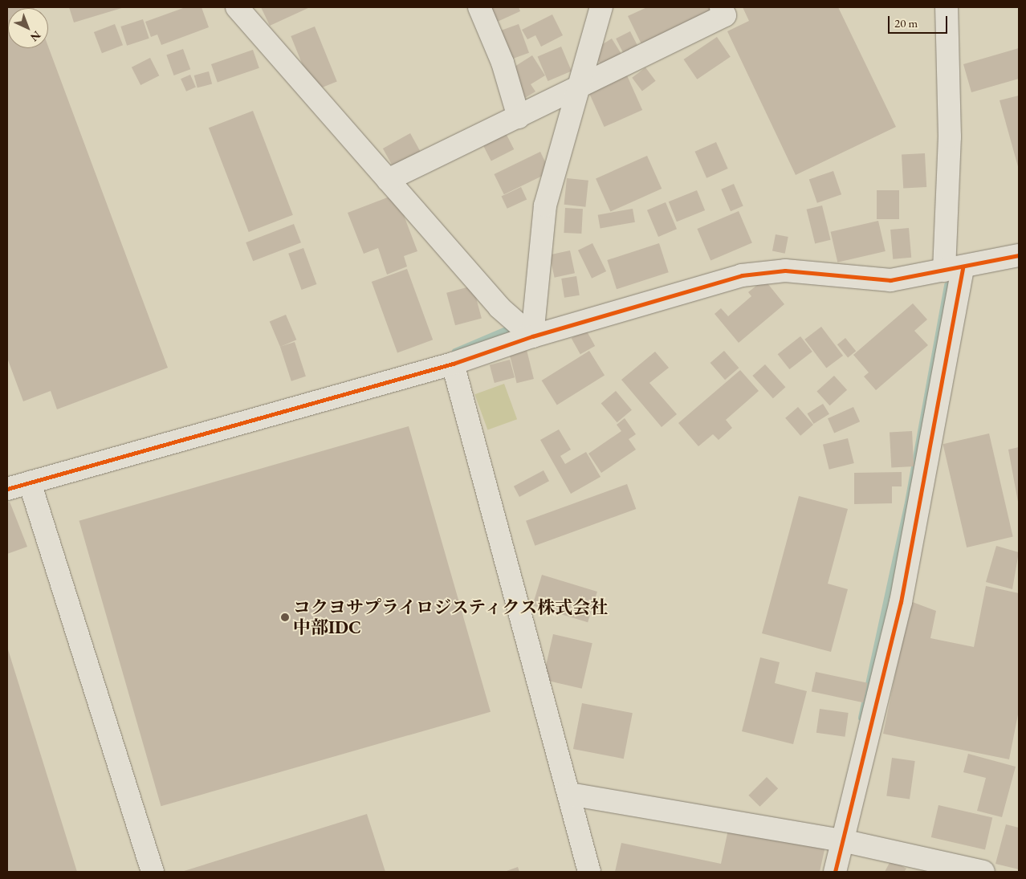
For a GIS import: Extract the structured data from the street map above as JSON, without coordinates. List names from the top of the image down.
{
  "places": ["コクヨサプライロジスティクス株式会社 中部IDC"],
  "scale_bar": "20 m",
  "north": "bottom right"
}
